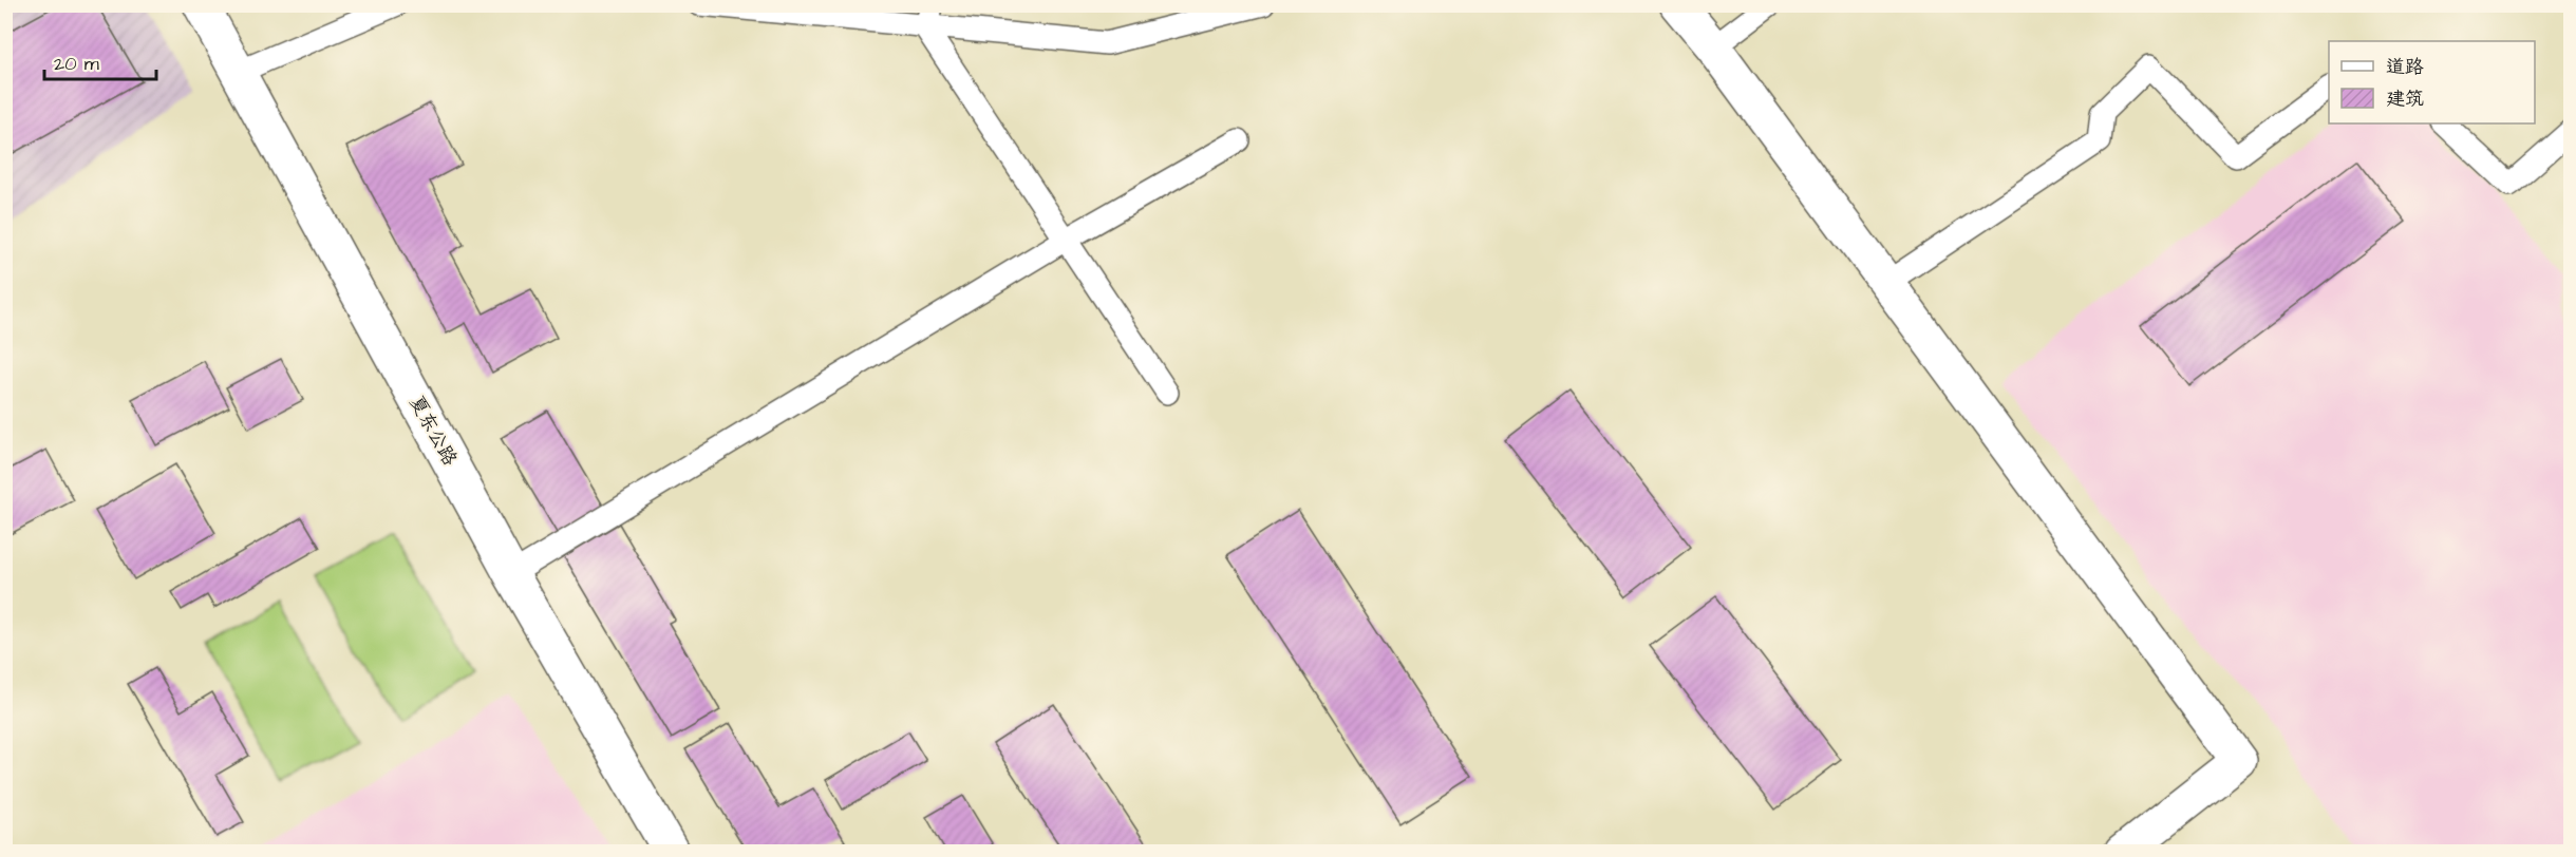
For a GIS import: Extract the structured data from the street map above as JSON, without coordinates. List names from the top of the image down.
{
  "streets": {
    "street": ["夏东公路"]
  },
  "legend": ["道路", "建筑"],
  "scale_bar": "20 m"
}
